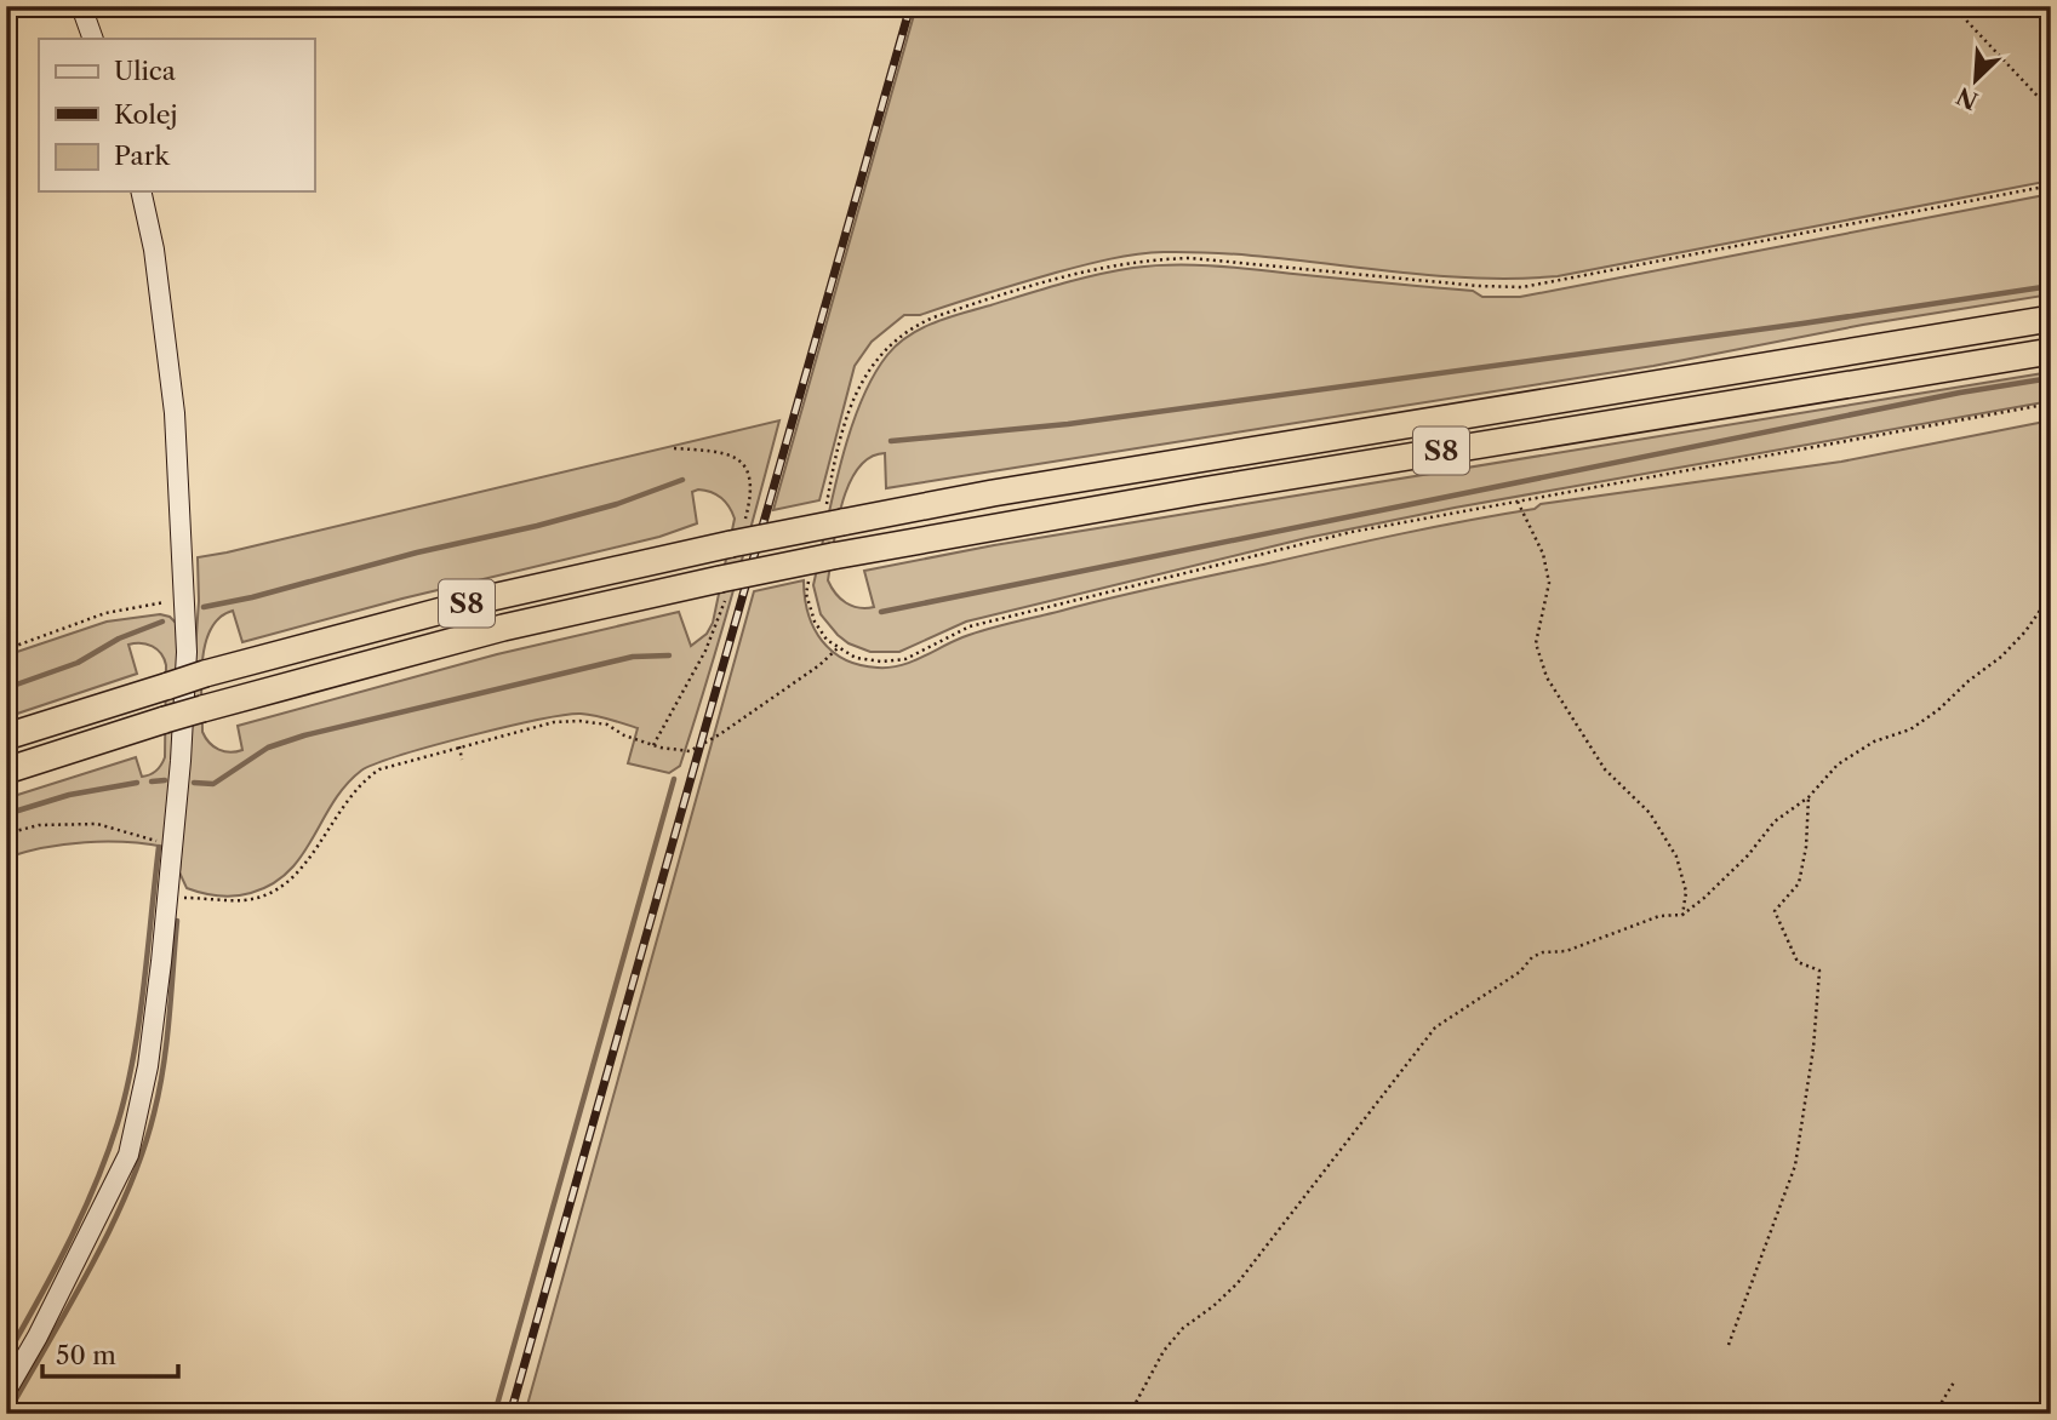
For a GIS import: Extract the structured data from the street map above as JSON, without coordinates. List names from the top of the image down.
{
  "streets": {
    "highway": ["S8"]
  },
  "legend": ["Ulica", "Kolej", "Park"],
  "scale_bar": "50 m",
  "north": "bottom left"
}
